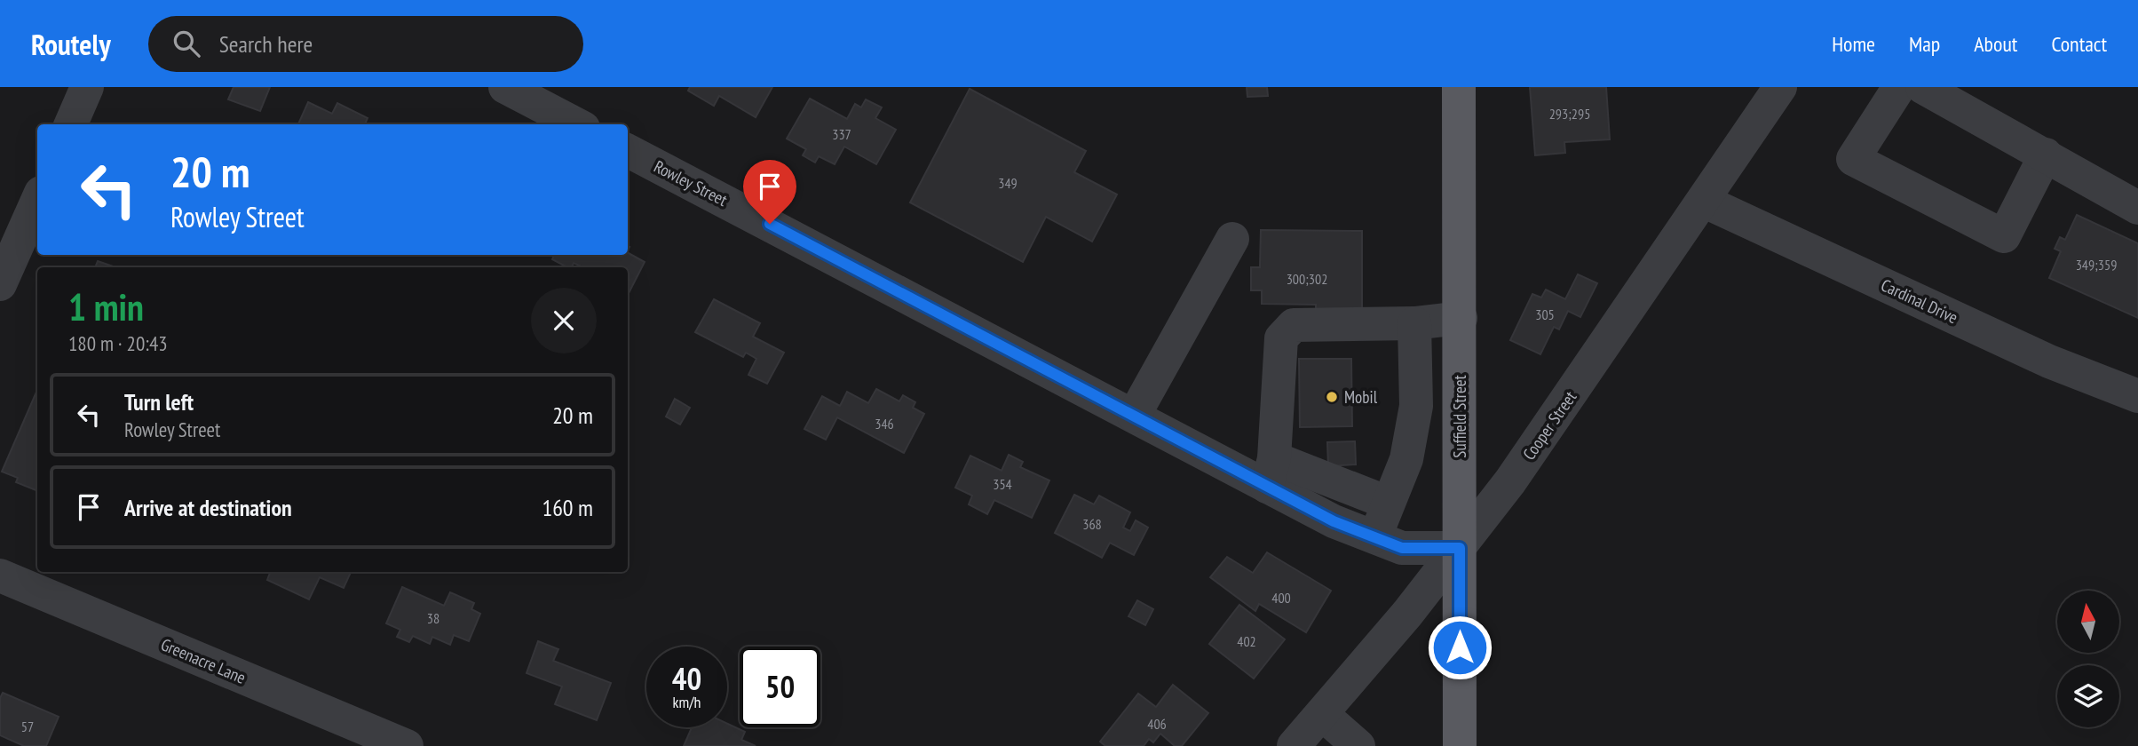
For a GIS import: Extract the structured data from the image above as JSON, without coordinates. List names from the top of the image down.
{
  "streets": {
    "main road": ["Suffield Street"],
    "street": [
      "Rowley Street",
      "Cardinal Drive",
      "Cooper Street",
      "Greenacre Lane"
    ]
  },
  "crossings": [
    ["Rowley Street", "Suffield Street"],
    ["Rowley Street", "Cooper Street"],
    ["Cardinal Drive", "Cooper Street"],
    ["Suffield Street", "Cooper Street"]
  ],
  "places": ["Mobil"],
  "house_numbers": [
    "293;295",
    "337",
    "349",
    "349;359",
    "300;302",
    "305",
    "346",
    "354",
    "368",
    "400",
    "38",
    "402",
    "406",
    "57"
  ],
  "north": "top",
  "page": {
    "header": "Routely",
    "search": "Search here",
    "nav": [
      "Home",
      "Map",
      "About",
      "Contact"
    ],
    "turn": ["20 m", "Rowley Street"],
    "heading": ["1 min", "180 m · 20:43"],
    "list": [
      {
        "name": "Turn left",
        "note": "Rowley Street",
        "value": "20 m"
      },
      {
        "name": "Arrive at destination",
        "value": "160 m"
      }
    ],
    "speed": "40 km/h",
    "limit": "50"
  }
}
